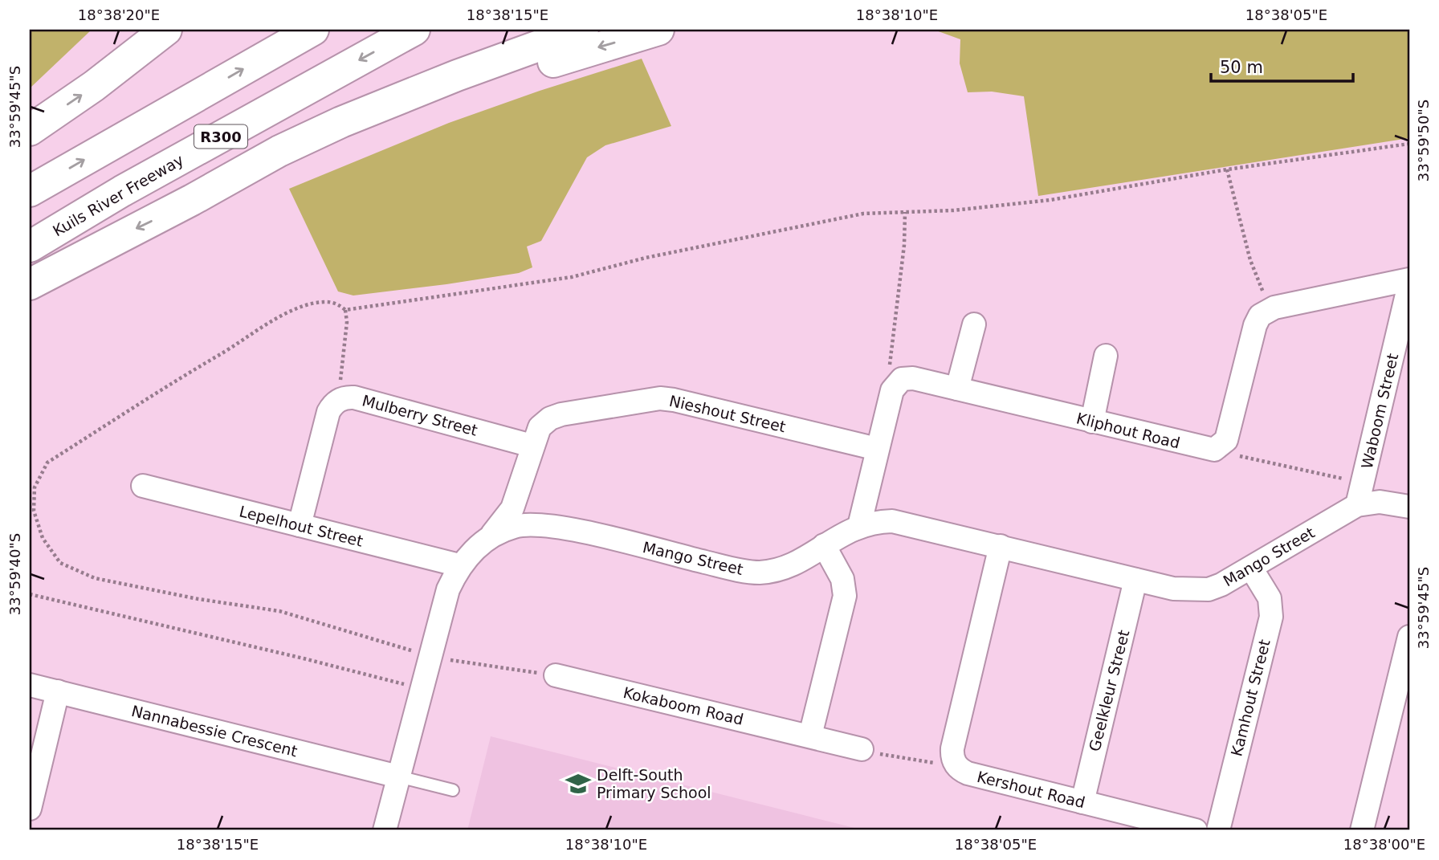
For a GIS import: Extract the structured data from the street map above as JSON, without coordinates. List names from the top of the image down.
{
  "streets": {
    "highway": ["R300", "Kuils River Freeway"],
    "street": [
      "Waboom Street",
      "Nieshout Street",
      "Mulberry Street",
      "Kliphout Road",
      "Lepelhout Street",
      "Mango Street",
      "Geelkleur Street",
      "Kamhout Street",
      "Kokaboom Road",
      "Nannabessie Crescent",
      "Kershout Road"
    ]
  },
  "crossings": [
    ["Waboom Street", "Mango Street"],
    ["Nieshout Street", "Mulberry Street"],
    ["Nieshout Street", "Mango Street"],
    ["Mulberry Street", "Lepelhout Street"],
    ["Lepelhout Street", "Mango Street"],
    ["Mango Street", "Geelkleur Street"],
    ["Mango Street", "Kamhout Street"],
    ["Mango Street", "Nannabessie Crescent"],
    ["Mango Street", "Kershout Road"],
    ["Geelkleur Street", "Kershout Road"]
  ],
  "places": {
    "school or university": ["Delft-South Primary School"]
  },
  "scale_bar": "50 m",
  "coordinates": [
    "18°38'20\"E",
    "18°38'15\"E",
    "18°38'10\"E",
    "18°38'05\"E",
    "33°59'45\"S",
    "33°59'50\"S",
    "33°59'40\"S",
    "18°38'00\"E"
  ]
}
